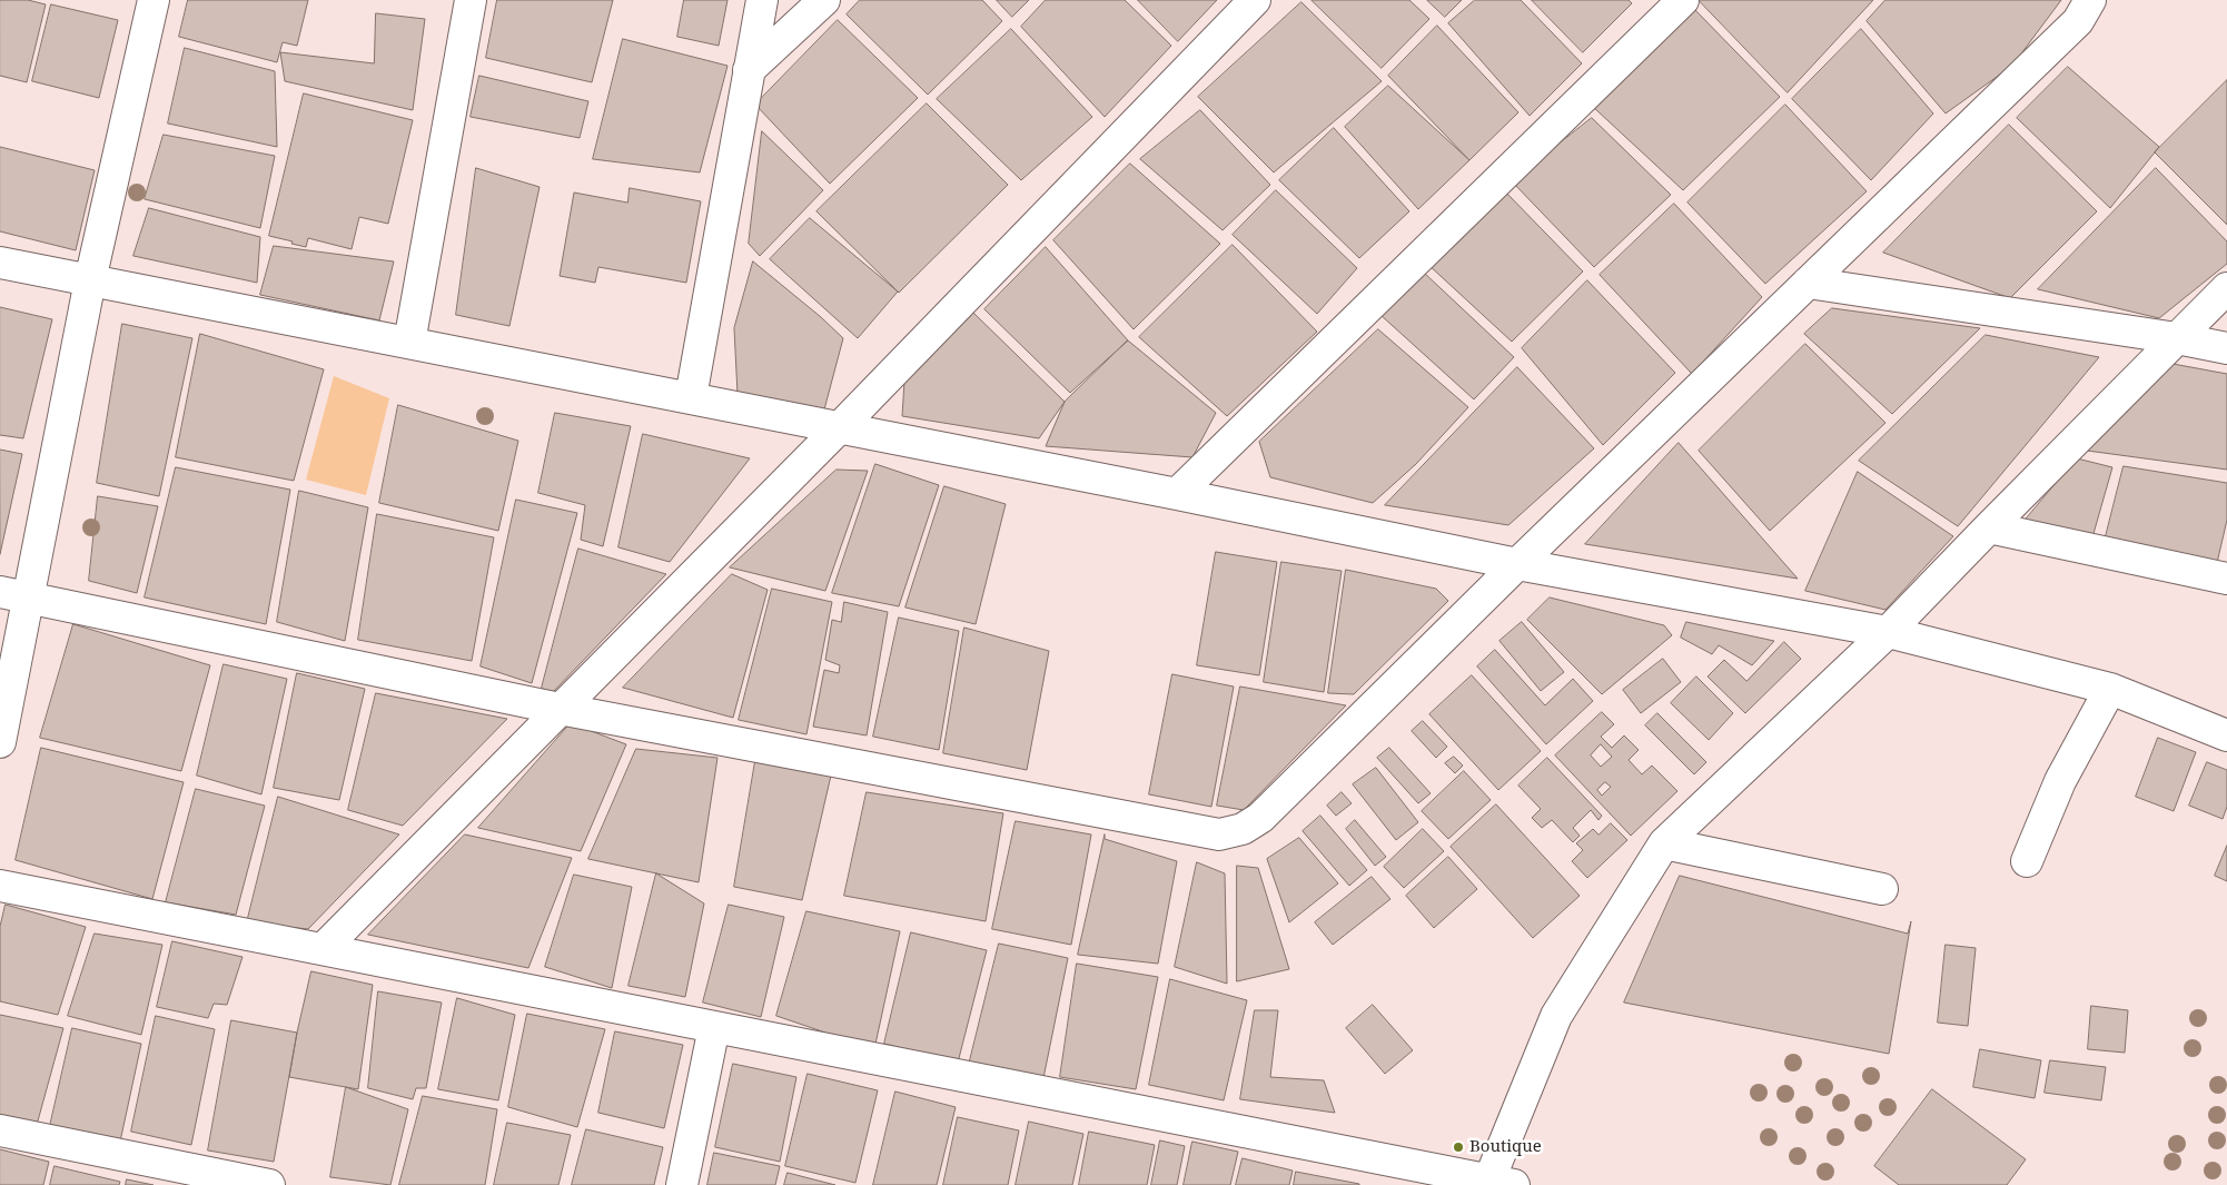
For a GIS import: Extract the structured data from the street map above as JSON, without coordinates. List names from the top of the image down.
{
  "places": ["Boutique"]
}
